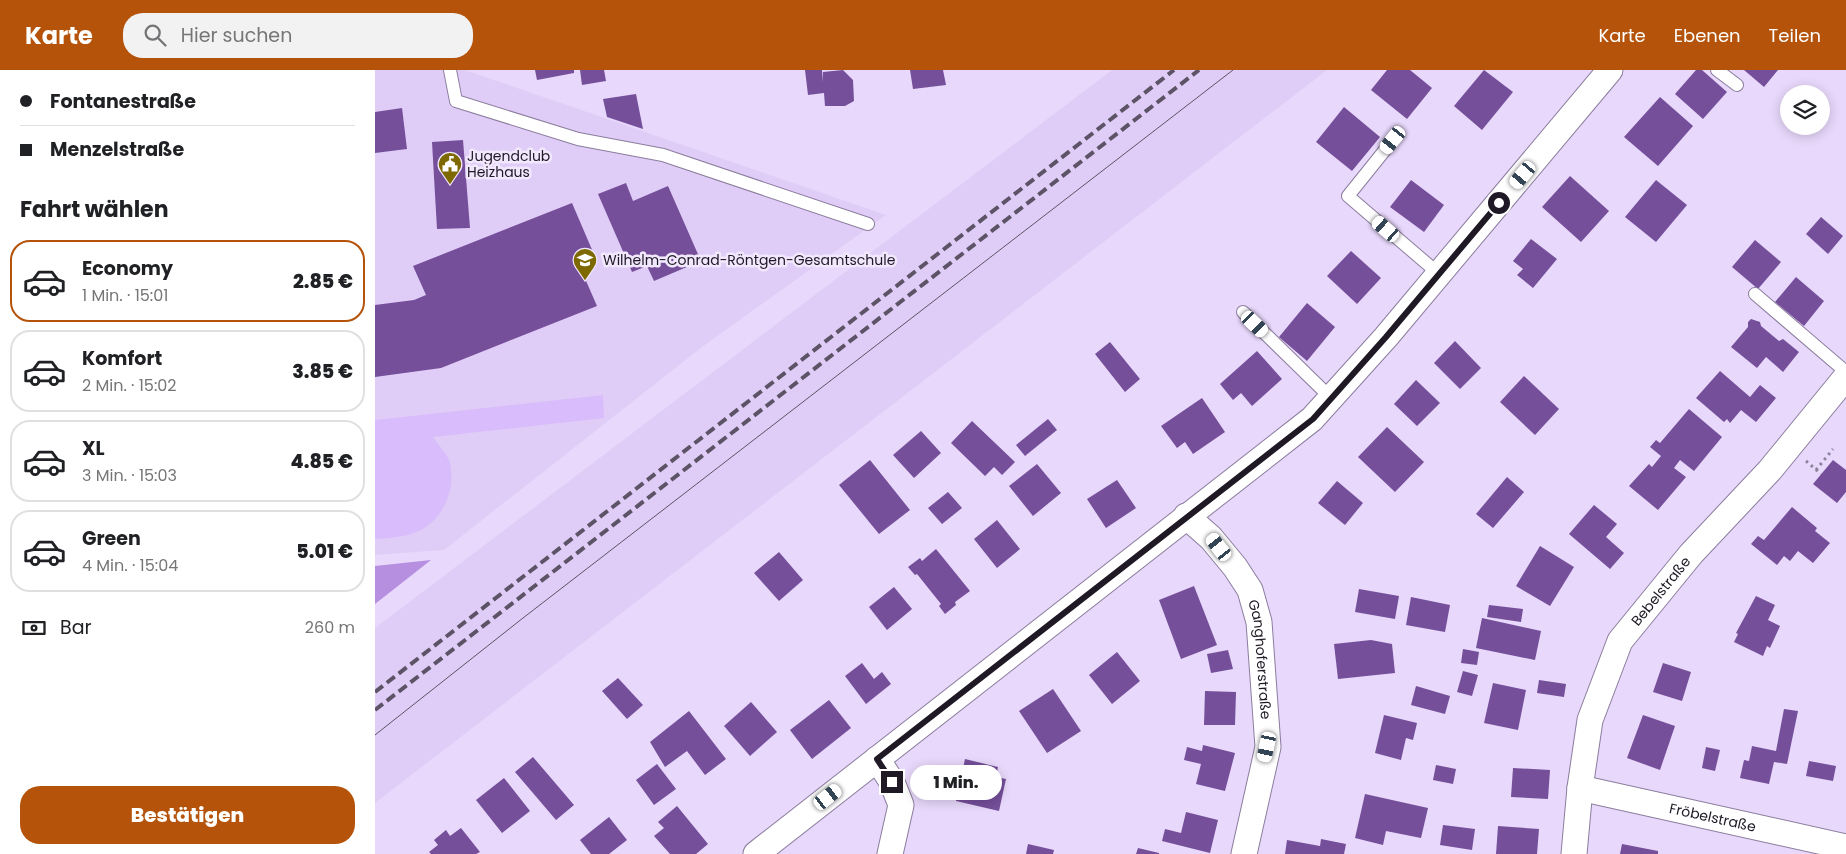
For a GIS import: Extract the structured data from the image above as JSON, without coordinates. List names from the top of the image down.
{
  "streets": {
    "street": ["Bebelstraße", "Ganghoferstraße", "Fröbelstraße"]
  },
  "crossings": [
    ["Bebelstraße", "Fröbelstraße"]
  ],
  "places": {
    "public building": ["Jugendclub Heizhaus"],
    "school or university": ["Wilhelm-Conrad-Röntgen-Gesamtschule"]
  },
  "page": {
    "header": "Karte",
    "search": "Hier suchen",
    "nav": ["Karte", "Ebenen", "Teilen"],
    "banner": ["Fontanestraße", "Menzelstraße"],
    "heading": "Fahrt wählen",
    "list": [
      {
        "name": "Economy",
        "note": "1 Min. · 15:01",
        "value": "2.85 €"
      },
      {
        "name": "Komfort",
        "note": "2 Min. · 15:02",
        "value": "3.85 €"
      },
      {
        "name": "XL",
        "note": "3 Min. · 15:03",
        "value": "4.85 €"
      },
      {
        "name": "Green",
        "note": "4 Min. · 15:04",
        "value": "5.01 €"
      }
    ],
    "pay": ["Bar", "260 m"],
    "bubble": "1 Min.",
    "buttons": "Bestätigen"
  }
}
